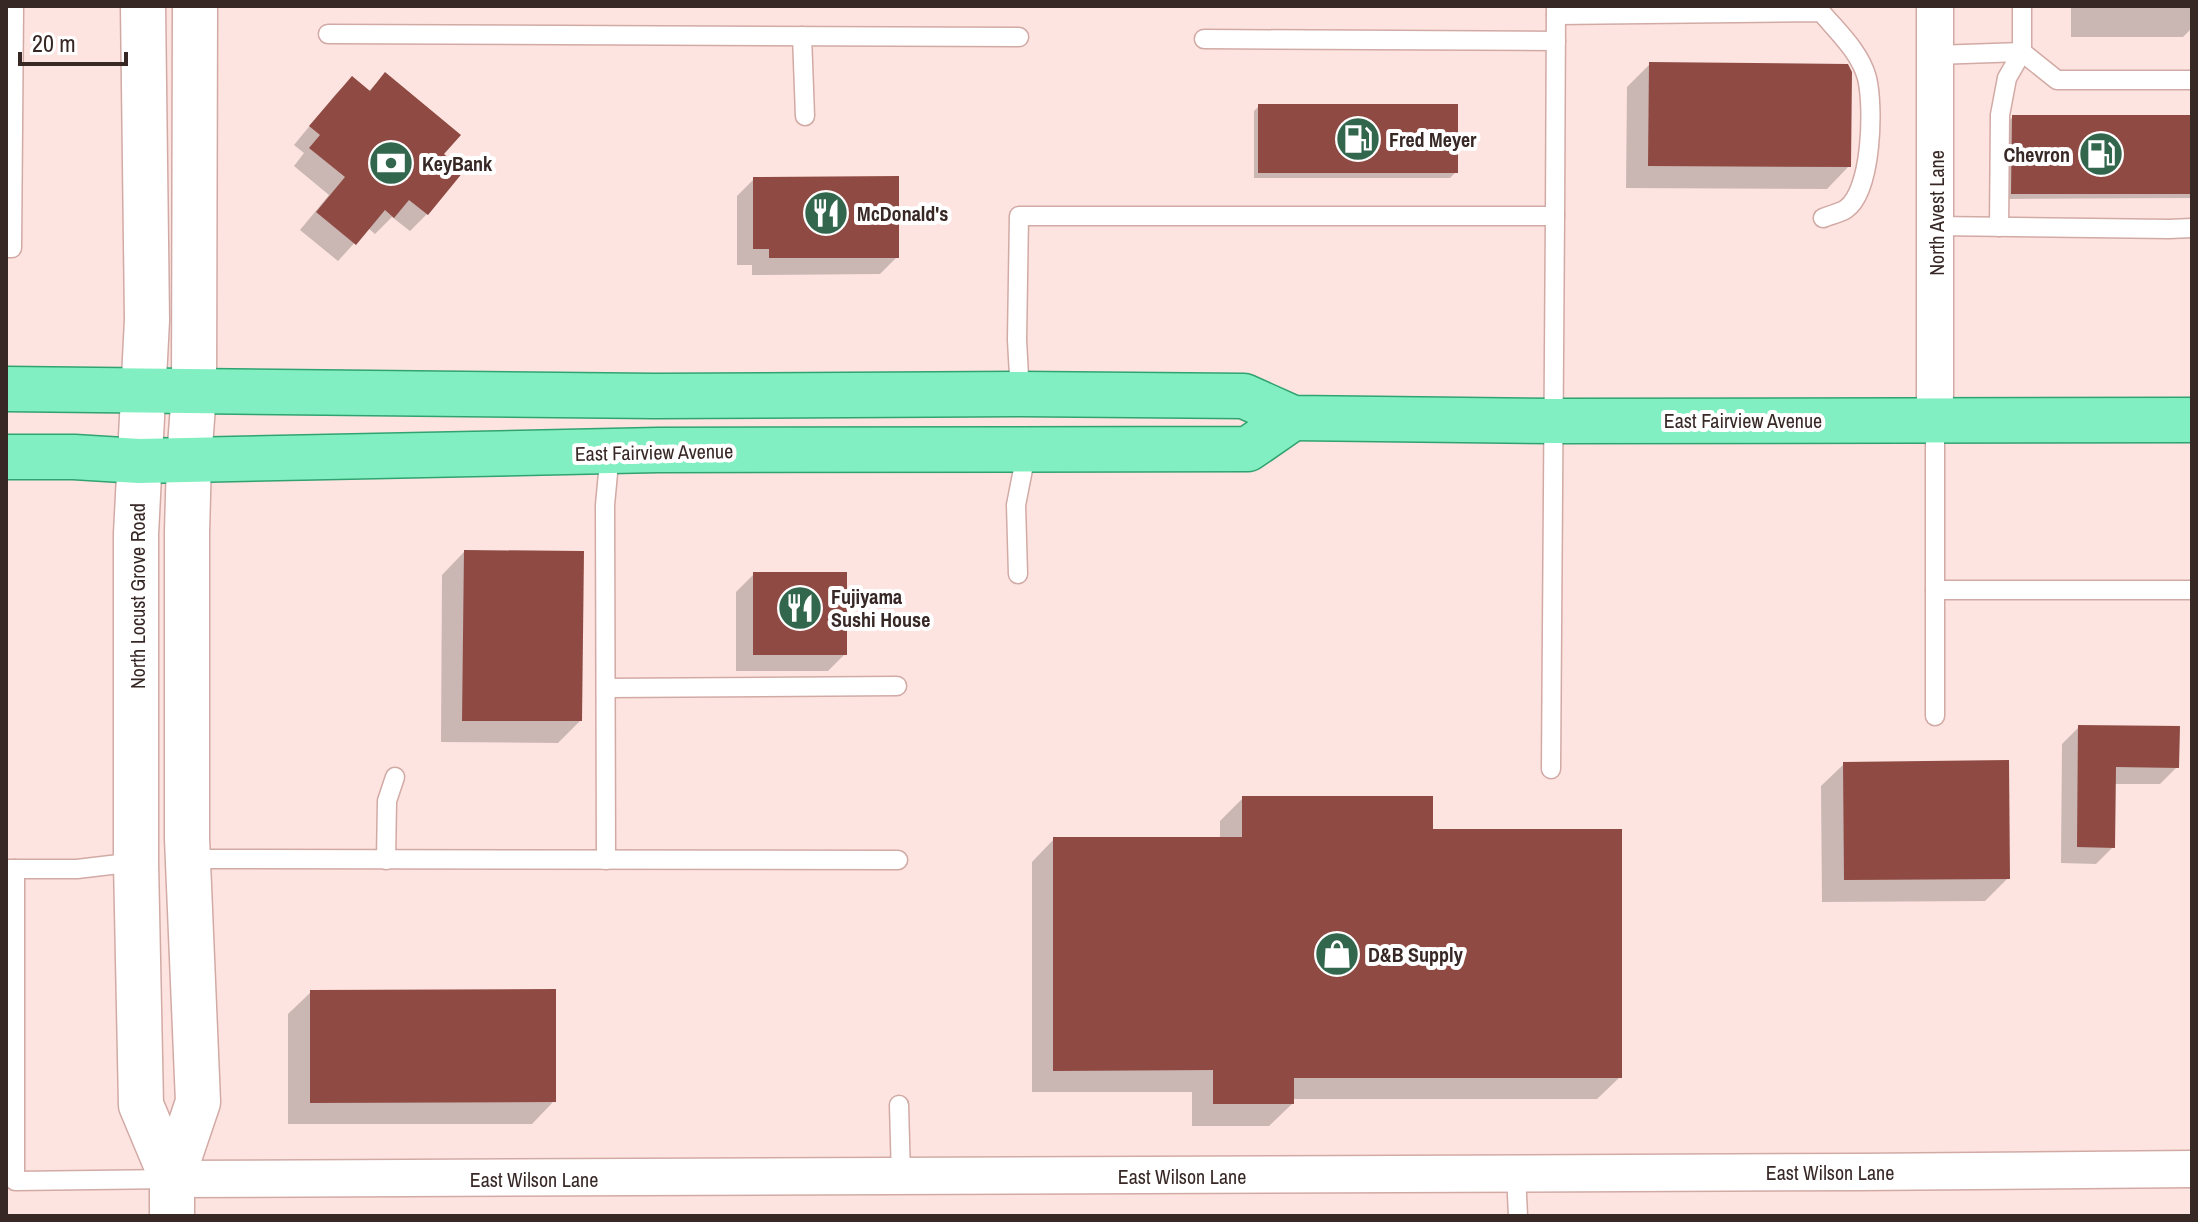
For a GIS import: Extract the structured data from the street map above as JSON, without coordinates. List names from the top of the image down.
{
  "streets": {
    "main road": ["East Fairview Avenue", "North Locust Grove Road"],
    "street": ["North Avest Lane", "East Wilson Lane"]
  },
  "crossings": [
    ["North Avest Lane", "East Fairview Avenue"],
    ["East Fairview Avenue", "North Locust Grove Road"],
    ["North Locust Grove Road", "East Wilson Lane"]
  ],
  "places": {
    "fuel station": ["Fred Meyer", "Chevron"],
    "bank": ["KeyBank"],
    "restaurant": ["McDonald's", "Fujiyama Sushi House"],
    "shop": ["D&B Supply"]
  },
  "scale_bar": "20 m"
}
